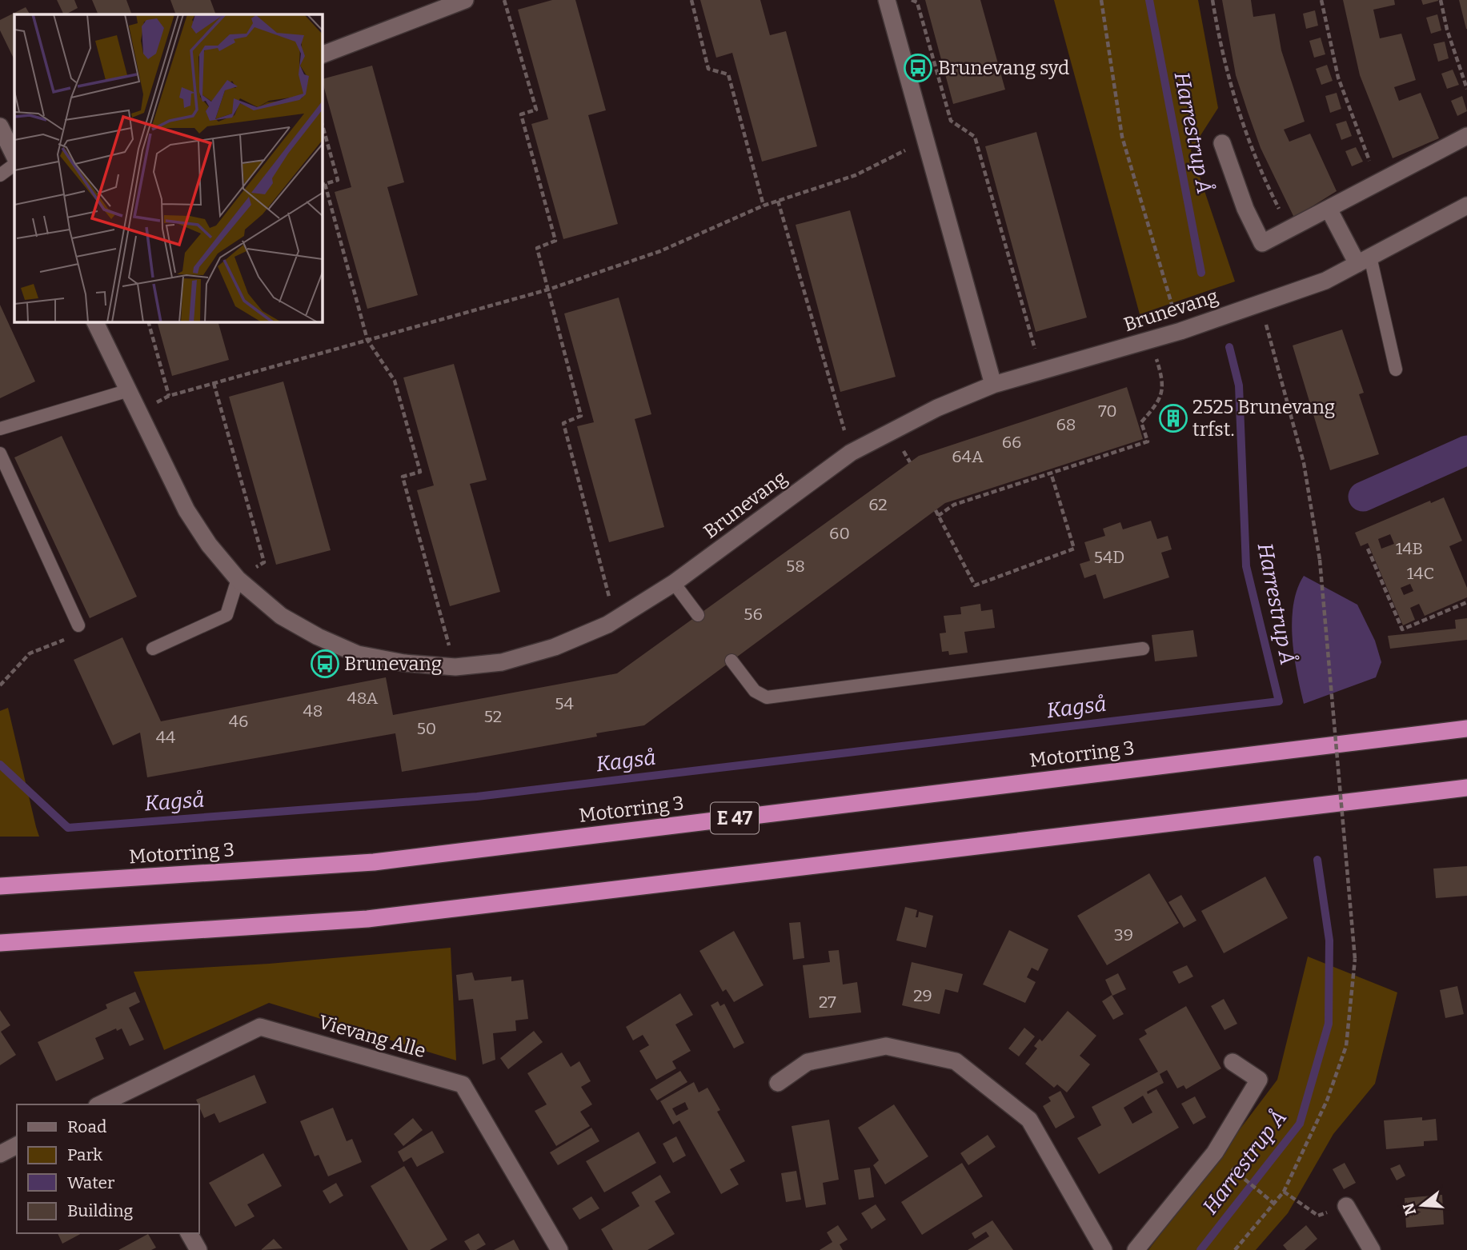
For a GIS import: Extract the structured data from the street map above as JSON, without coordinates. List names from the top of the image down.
{
  "streets": {
    "highway": ["Motorring 3", "E 47"],
    "street": ["Brunevang", "Vievang Alle"]
  },
  "water": ["Harrestrup Å", "Kagså"],
  "places": {
    "bus stop": ["Brunevang syd", "Brunevang"],
    "building": ["2525 Brunevang trfst."]
  },
  "house_numbers": [
    "70",
    "68",
    "66",
    "64A",
    "62",
    "60",
    "14B",
    "54D",
    "58",
    "14C",
    "56",
    "48A",
    "54",
    "48",
    "52",
    "46",
    "50",
    "44",
    "39",
    "29",
    "27"
  ],
  "legend": [
    "Road",
    "Park",
    "Water",
    "Building"
  ],
  "north": "left"
}
